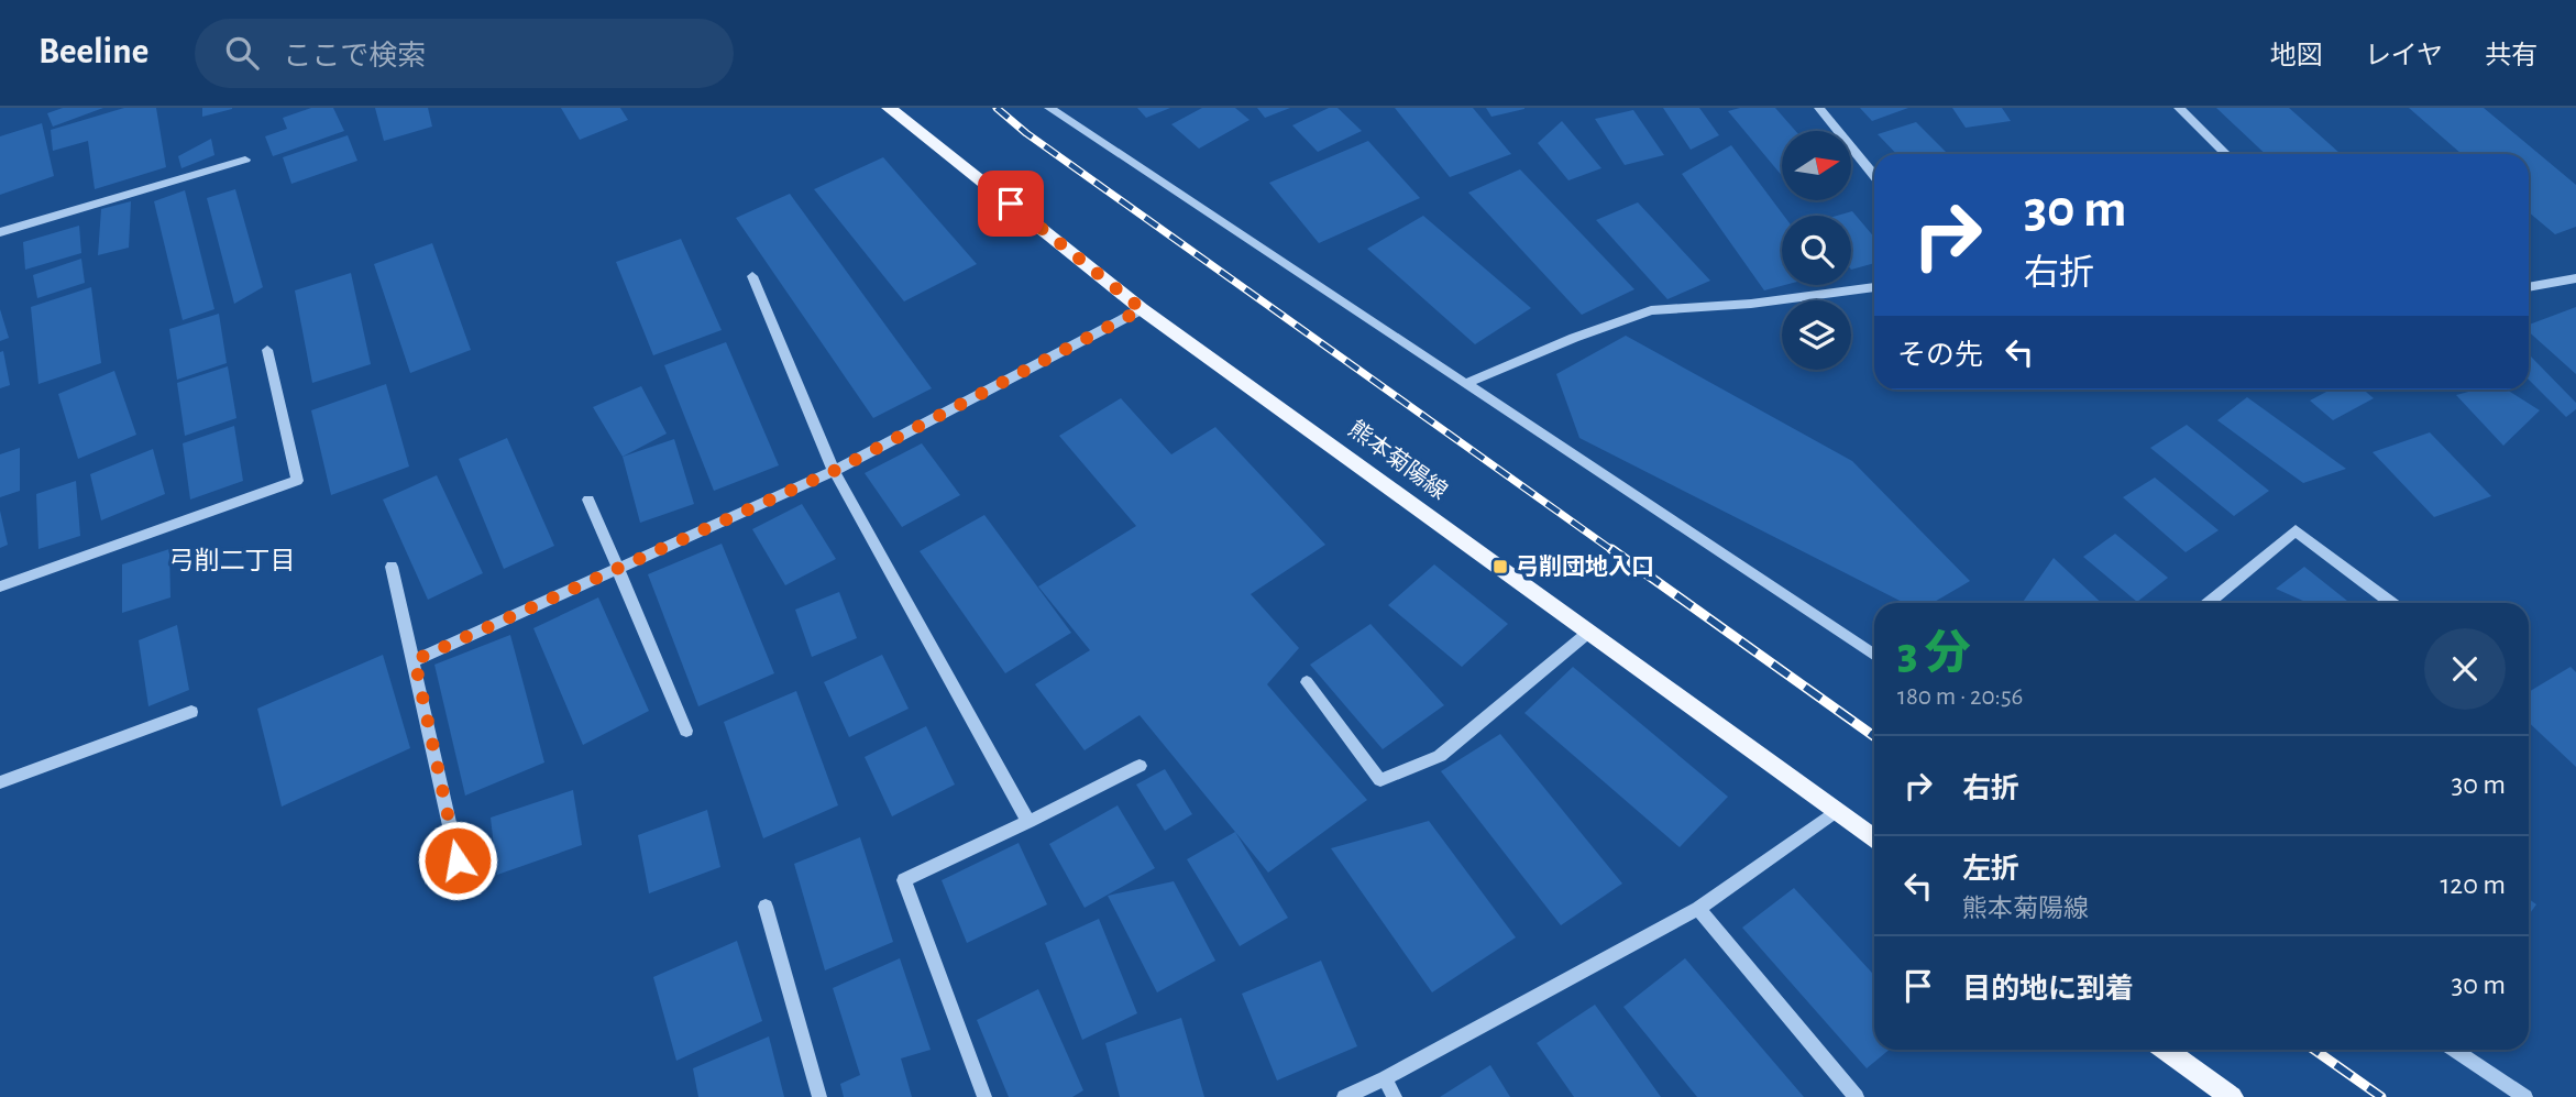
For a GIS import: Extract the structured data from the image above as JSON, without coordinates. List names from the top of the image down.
{
  "streets": {
    "main road": ["熊本菊陽線"]
  },
  "districts": ["弓削二丁目"],
  "places": {
    "transit": ["弓削団地入口"]
  },
  "north": "right",
  "page": {
    "header": "Beeline",
    "search": "ここで検索",
    "nav": ["地図", "レイヤ", "共有"],
    "turn": ["30 m", "右折"],
    "then": "その先",
    "heading": ["3 分", "180 m · 20:56"],
    "list": [
      {
        "name": "右折",
        "value": "30 m"
      },
      {
        "name": "左折",
        "note": "熊本菊陽線",
        "value": "120 m"
      },
      {
        "name": "目的地に到着",
        "value": "30 m"
      }
    ]
  }
}
